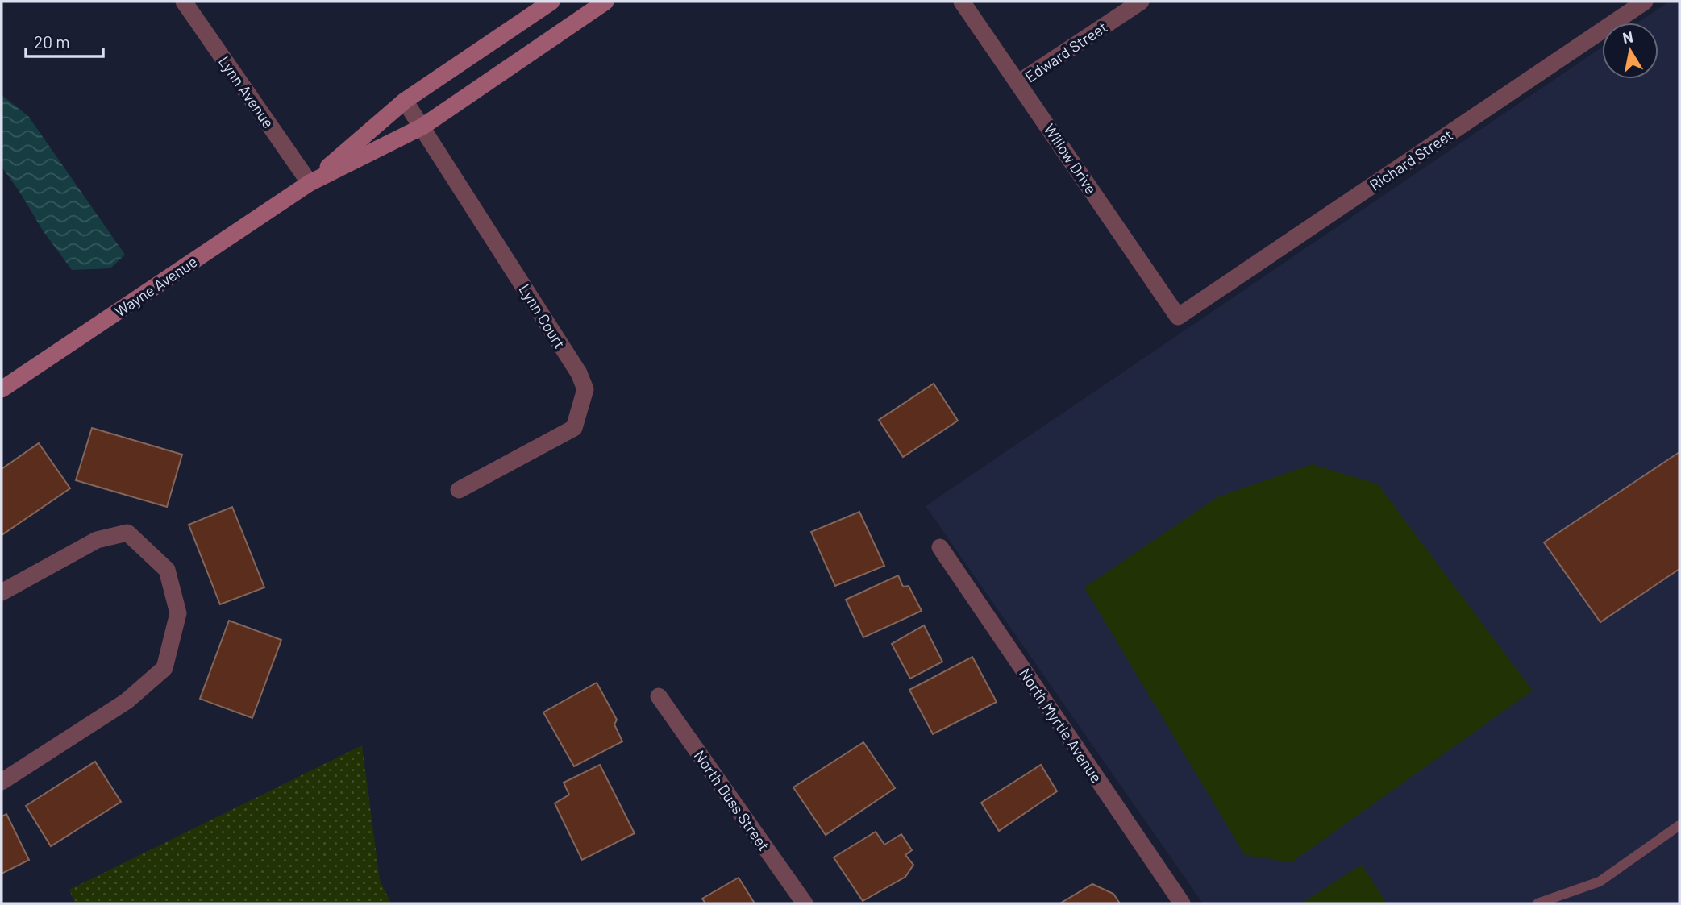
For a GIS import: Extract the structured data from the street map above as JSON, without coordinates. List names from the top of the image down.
{
  "streets": {
    "street": [
      "Edward Street",
      "Lynn Avenue",
      "Willow Drive",
      "Richard Street",
      "Wayne Avenue",
      "Lynn Court",
      "North Myrtle Avenue",
      "North Duss Street"
    ]
  },
  "crossings": [
    ["Edward Street", "Willow Drive"],
    ["Lynn Avenue", "Wayne Avenue"],
    ["Willow Drive", "Richard Street"],
    ["Wayne Avenue", "Lynn Court"]
  ],
  "scale_bar": "20 m",
  "north": "top"
}
